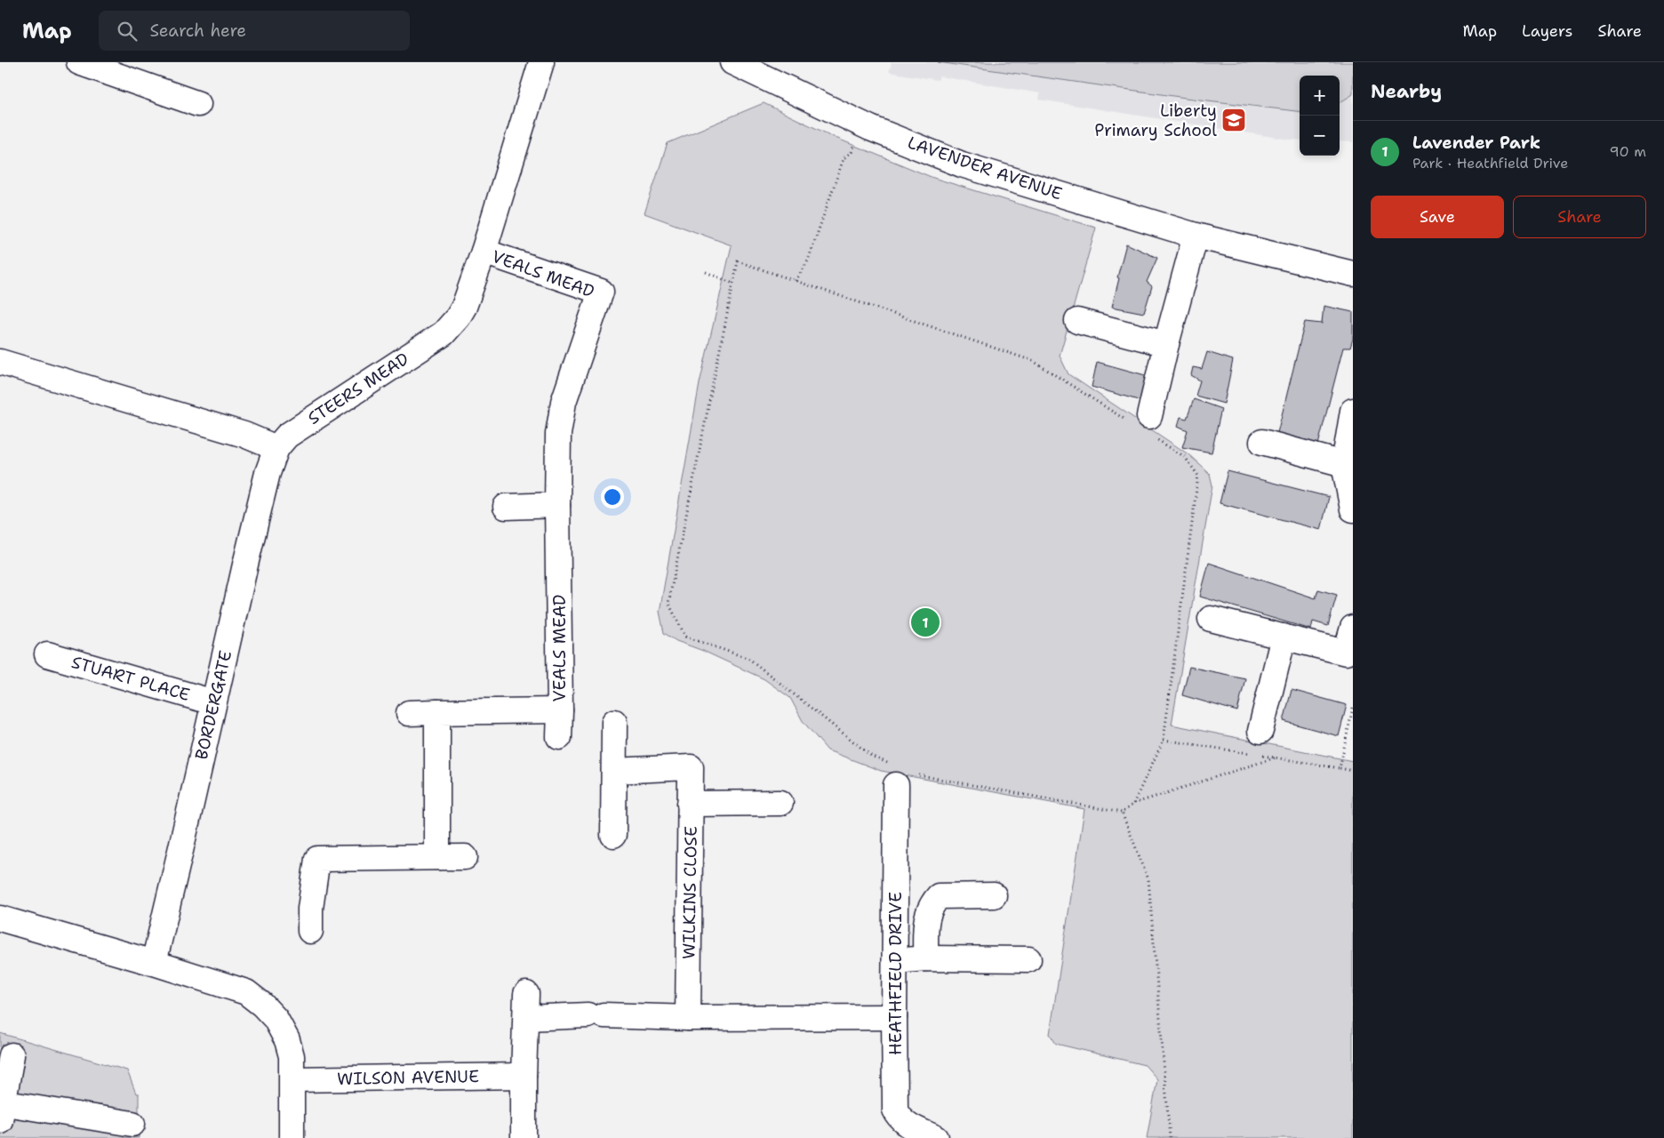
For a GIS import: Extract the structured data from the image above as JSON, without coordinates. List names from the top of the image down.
{
  "streets": {
    "street": [
      "LAVENDER AVENUE",
      "VEALS MEAD",
      "STEERS MEAD",
      "STUART PLACE",
      "BORDERGATE",
      "WILKINS CLOSE",
      "HEATHFIELD DRIVE",
      "WILSON AVENUE"
    ]
  },
  "crossings": [
    ["VEALS MEAD", "STEERS MEAD"],
    ["STEERS MEAD", "BORDERGATE"],
    ["STUART PLACE", "BORDERGATE"]
  ],
  "places": {
    "school or university": ["Liberty Primary School"]
  },
  "page": {
    "header": "Map",
    "search": "Search here",
    "nav": ["Map", "Layers", "Share"],
    "heading": "Nearby",
    "map_buttons": ["+", "−"],
    "list": [
      {
        "mark": "1",
        "name": "Lavender Park",
        "note": "Park · Heathfield Drive",
        "value": "90 m"
      }
    ],
    "buttons": ["Save", "Share"],
    "pins": "1"
  }
}
